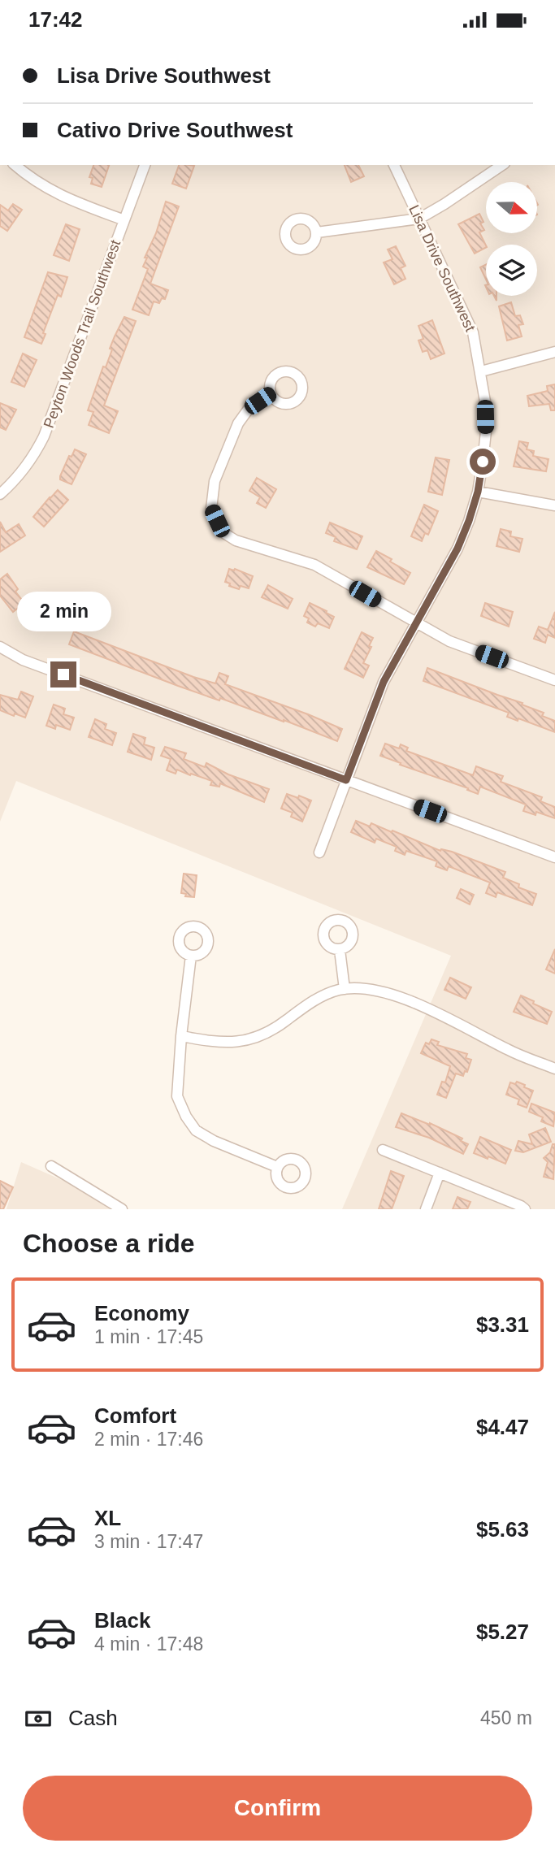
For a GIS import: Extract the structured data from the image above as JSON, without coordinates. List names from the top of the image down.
{
  "streets": {
    "street": ["Lisa Drive Southwest", "Peyton Woods Trail Southwest"]
  },
  "north": "right",
  "page": {
    "status": "17:42",
    "banner": ["Lisa Drive Southwest", "Cativo Drive Southwest"],
    "bubble": "2 min",
    "heading": "Choose a ride",
    "list": [
      {
        "name": "Economy",
        "note": "1 min · 17:45",
        "value": "$3.31"
      },
      {
        "name": "Comfort",
        "note": "2 min · 17:46",
        "value": "$4.47"
      },
      {
        "name": "XL",
        "note": "3 min · 17:47",
        "value": "$5.63"
      },
      {
        "name": "Black",
        "note": "4 min · 17:48",
        "value": "$5.27"
      }
    ],
    "pay": ["Cash", "450 m"],
    "buttons": "Confirm"
  }
}
